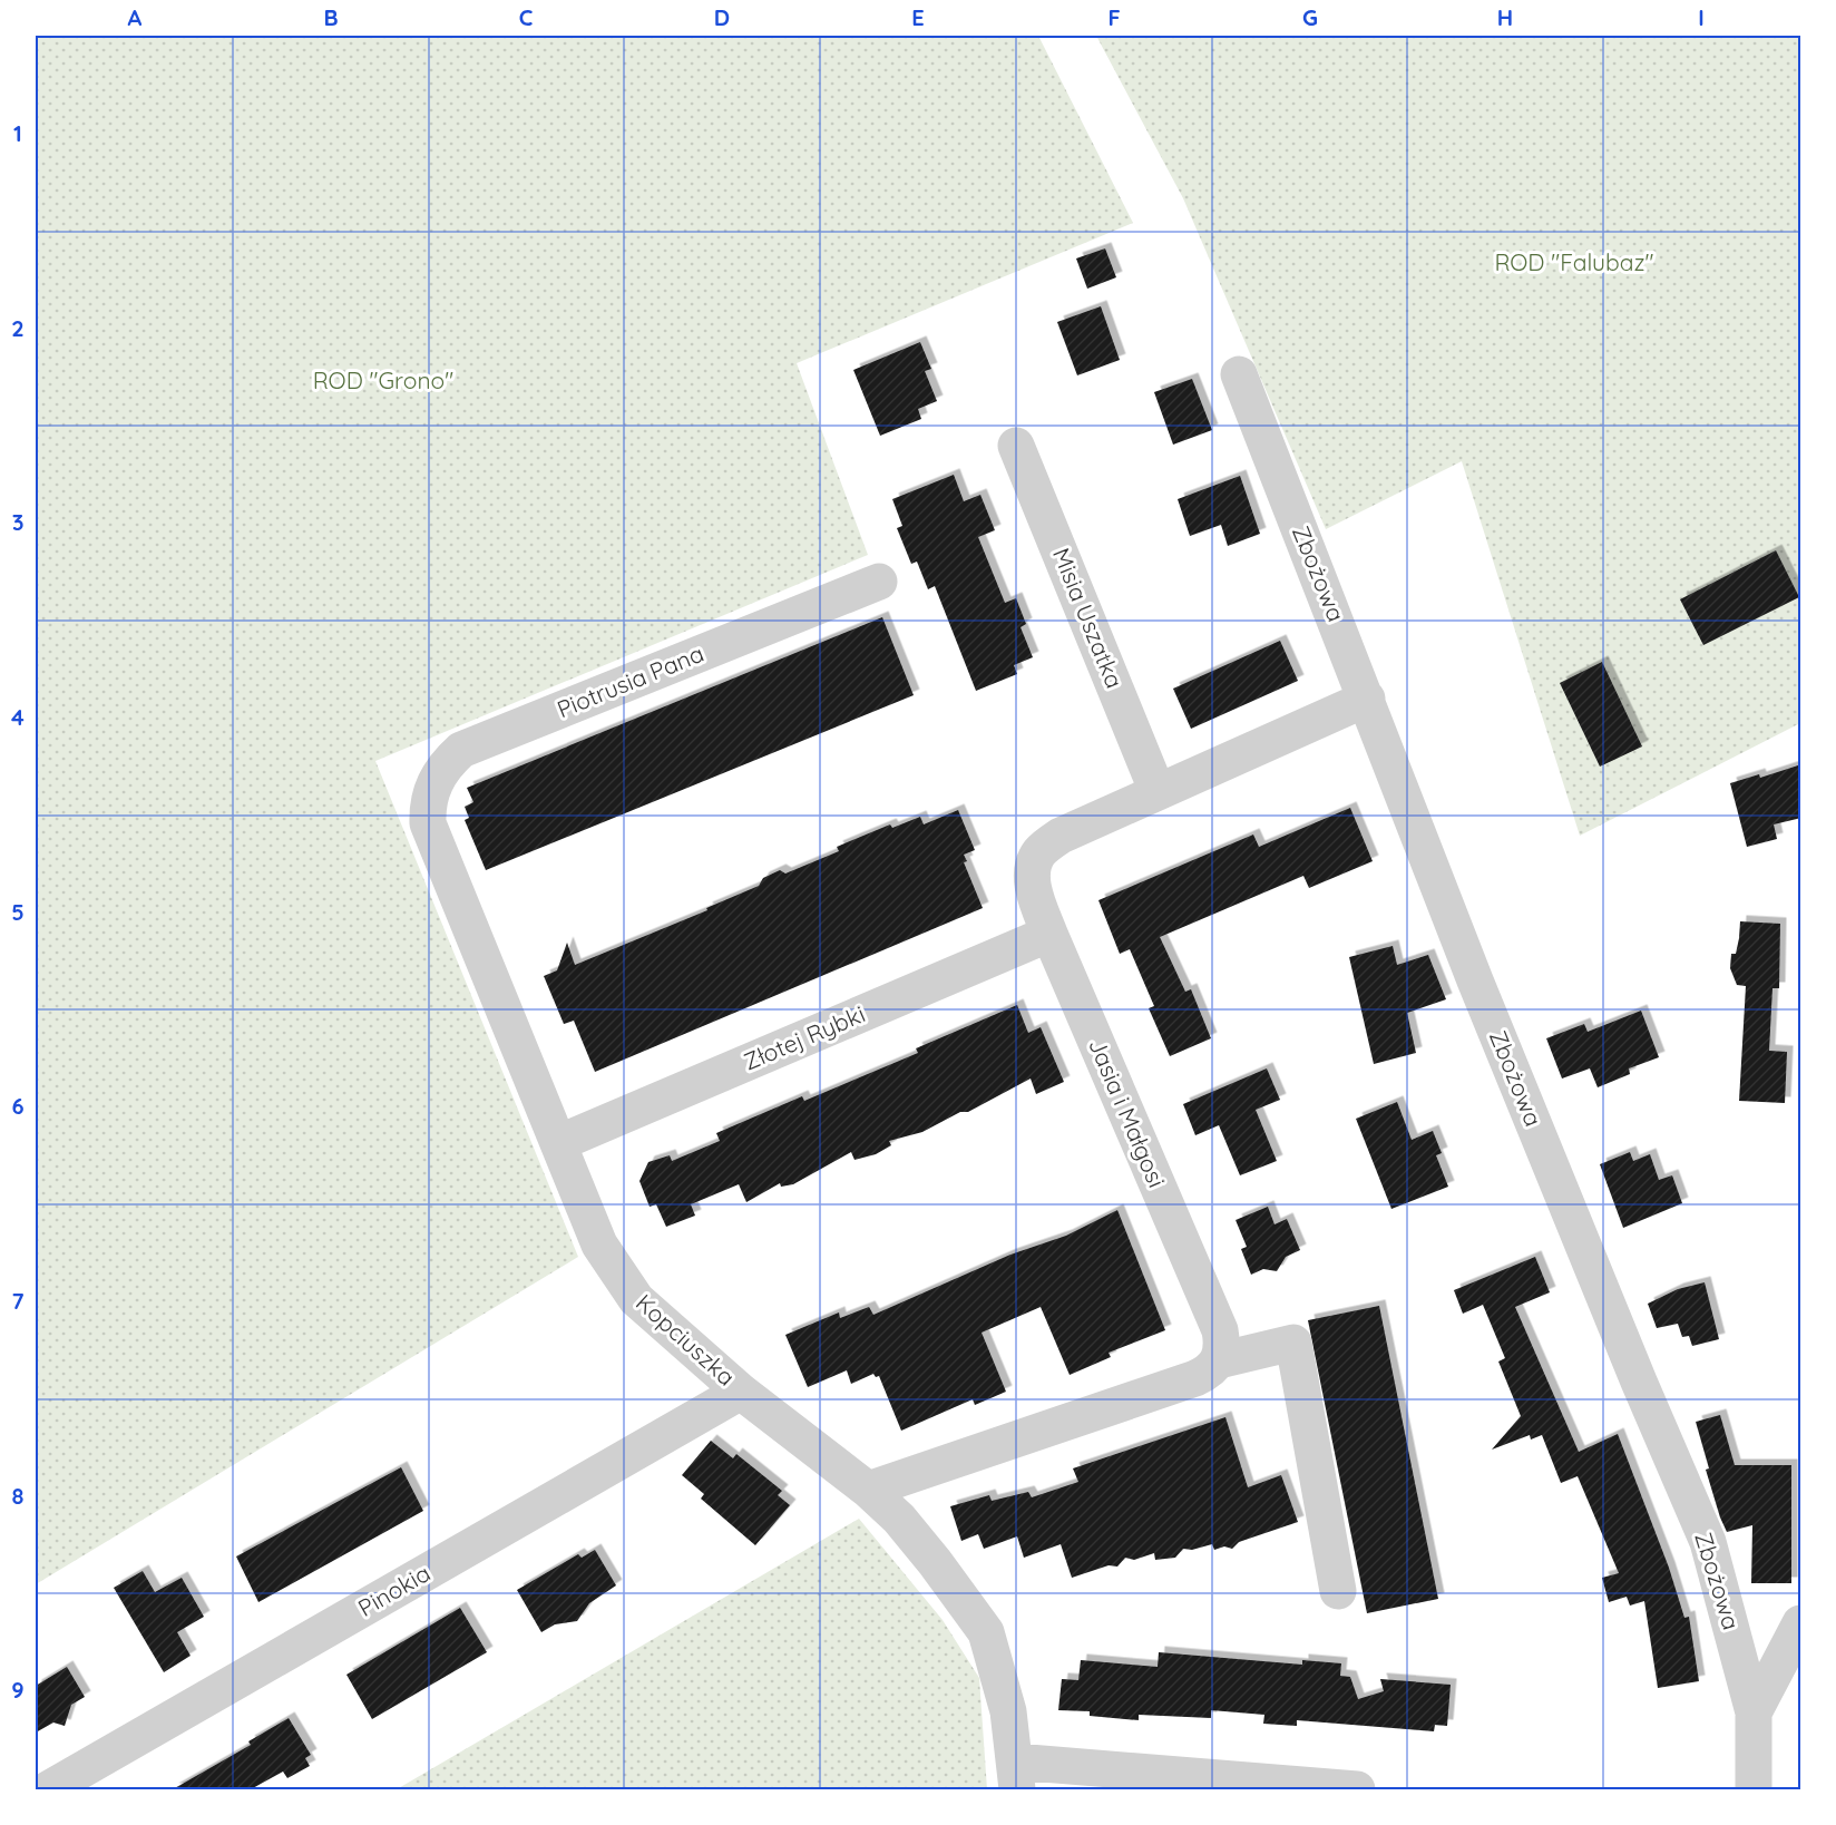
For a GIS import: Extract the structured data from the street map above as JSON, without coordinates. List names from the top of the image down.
{
  "streets": {
    "street": [
      "Zbożowa",
      "Misia Uszatka",
      "Piotrusia Pana",
      "Złotej Rybki",
      "Jasia i Małgosi",
      "Kopciuszka",
      "Pinokia"
    ]
  },
  "crossings": [
    ["Zbożowa", "Jasia i Małgosi"],
    ["Misia Uszatka", "Jasia i Małgosi"],
    ["Piotrusia Pana", "Kopciuszka"],
    ["Złotej Rybki", "Jasia i Małgosi"],
    ["Złotej Rybki", "Kopciuszka"],
    ["Kopciuszka", "Pinokia"]
  ],
  "parks": ["ROD \"Falubaz\"", "ROD \"Grono\""],
  "grid": {
    "columns": [
      "A",
      "B",
      "C",
      "D",
      "E",
      "F",
      "G",
      "H",
      "I"
    ],
    "rows": [
      "1",
      "2",
      "3",
      "4",
      "5",
      "6",
      "7",
      "8",
      "9"
    ]
  }
}
